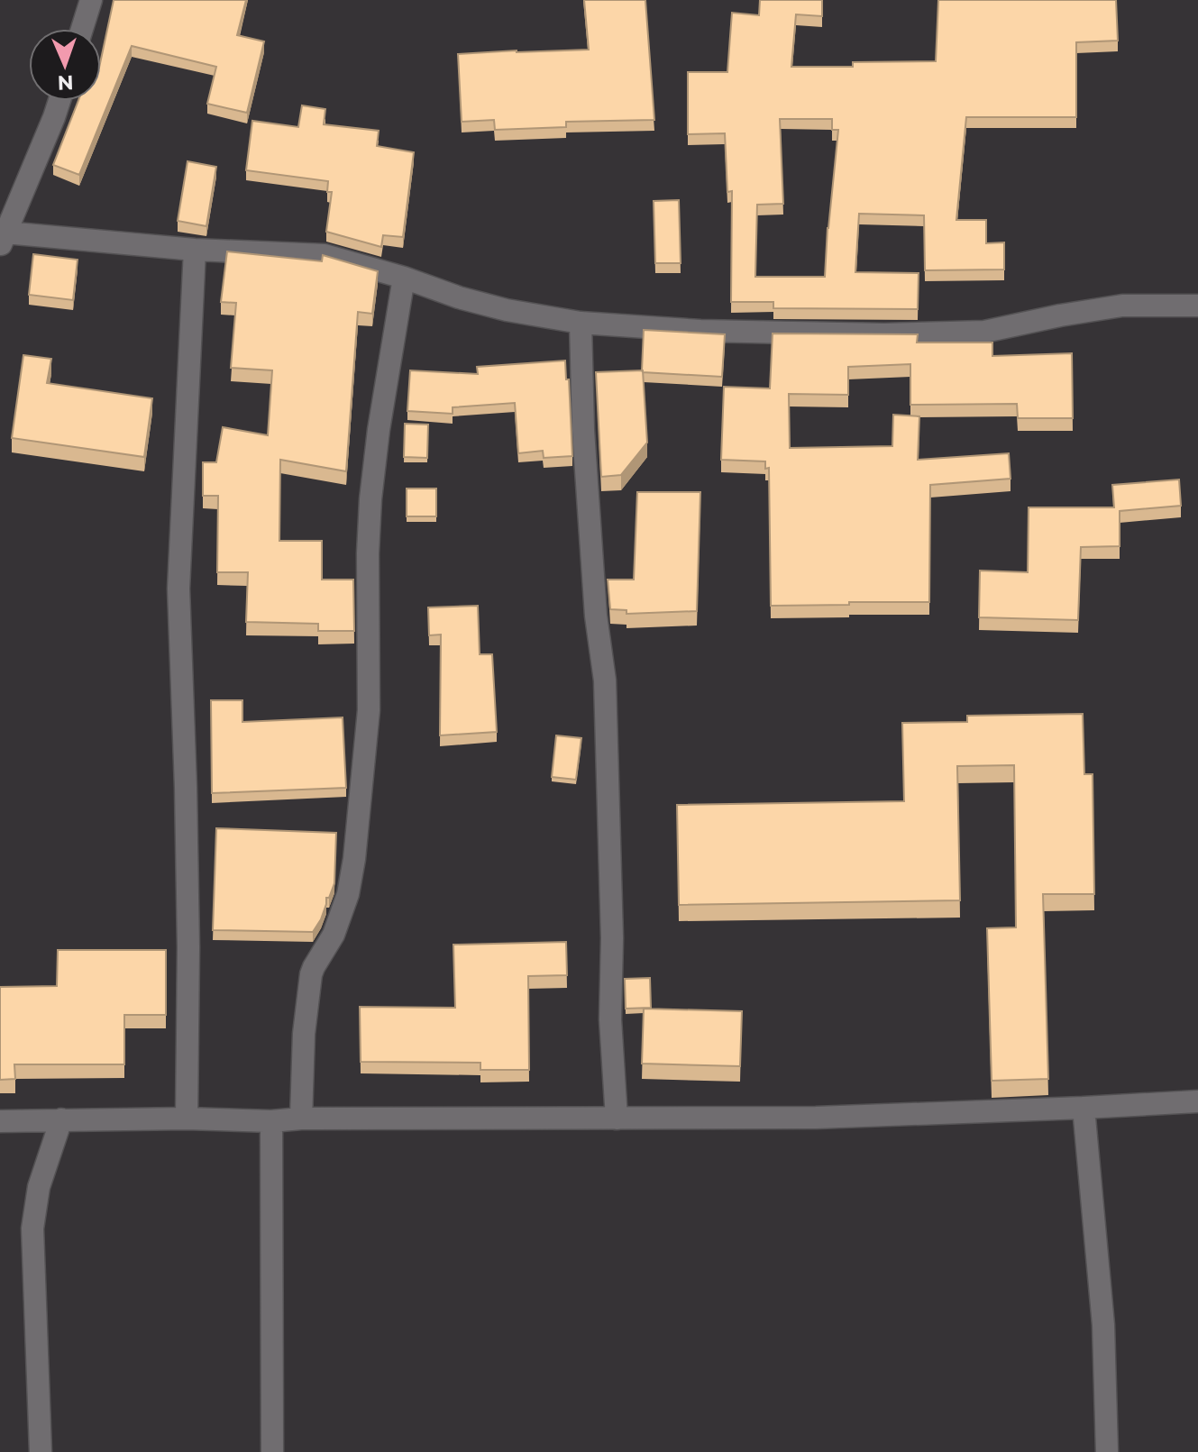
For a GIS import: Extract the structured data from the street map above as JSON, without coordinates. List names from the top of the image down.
{
  "north": "bottom"
}
